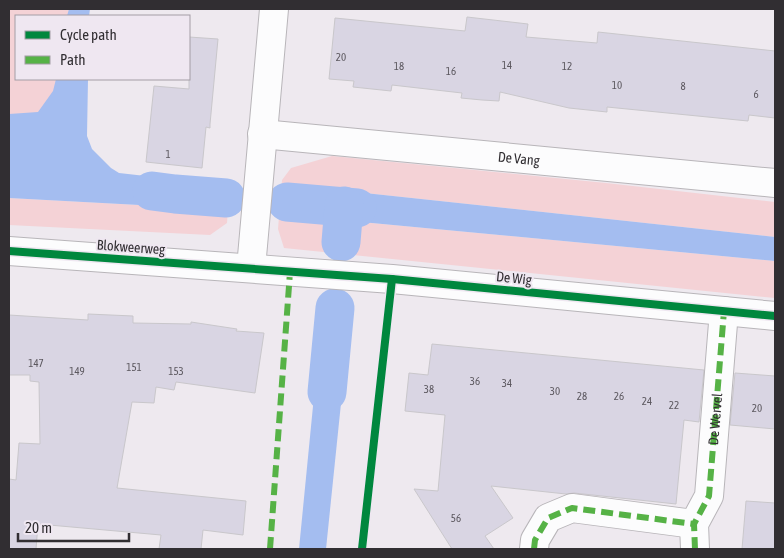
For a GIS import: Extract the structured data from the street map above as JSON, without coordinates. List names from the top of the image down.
{
  "streets": {
    "street": [
      "De Vang",
      "Blokweerweg",
      "De Wig",
      "De Wervel"
    ]
  },
  "crossings": [
    ["Blokweerweg", "De Wig"],
    ["De Wig", "De Wervel"]
  ],
  "house_numbers": [
    "20",
    "14",
    "18",
    "12",
    "16",
    "10",
    "8",
    "6",
    "1",
    "147",
    "151",
    "149",
    "153",
    "36",
    "34",
    "38",
    "30",
    "28",
    "26",
    "24",
    "22",
    "20",
    "56"
  ],
  "legend": ["Cycle path", "Path"],
  "scale_bar": "20 m"
}
